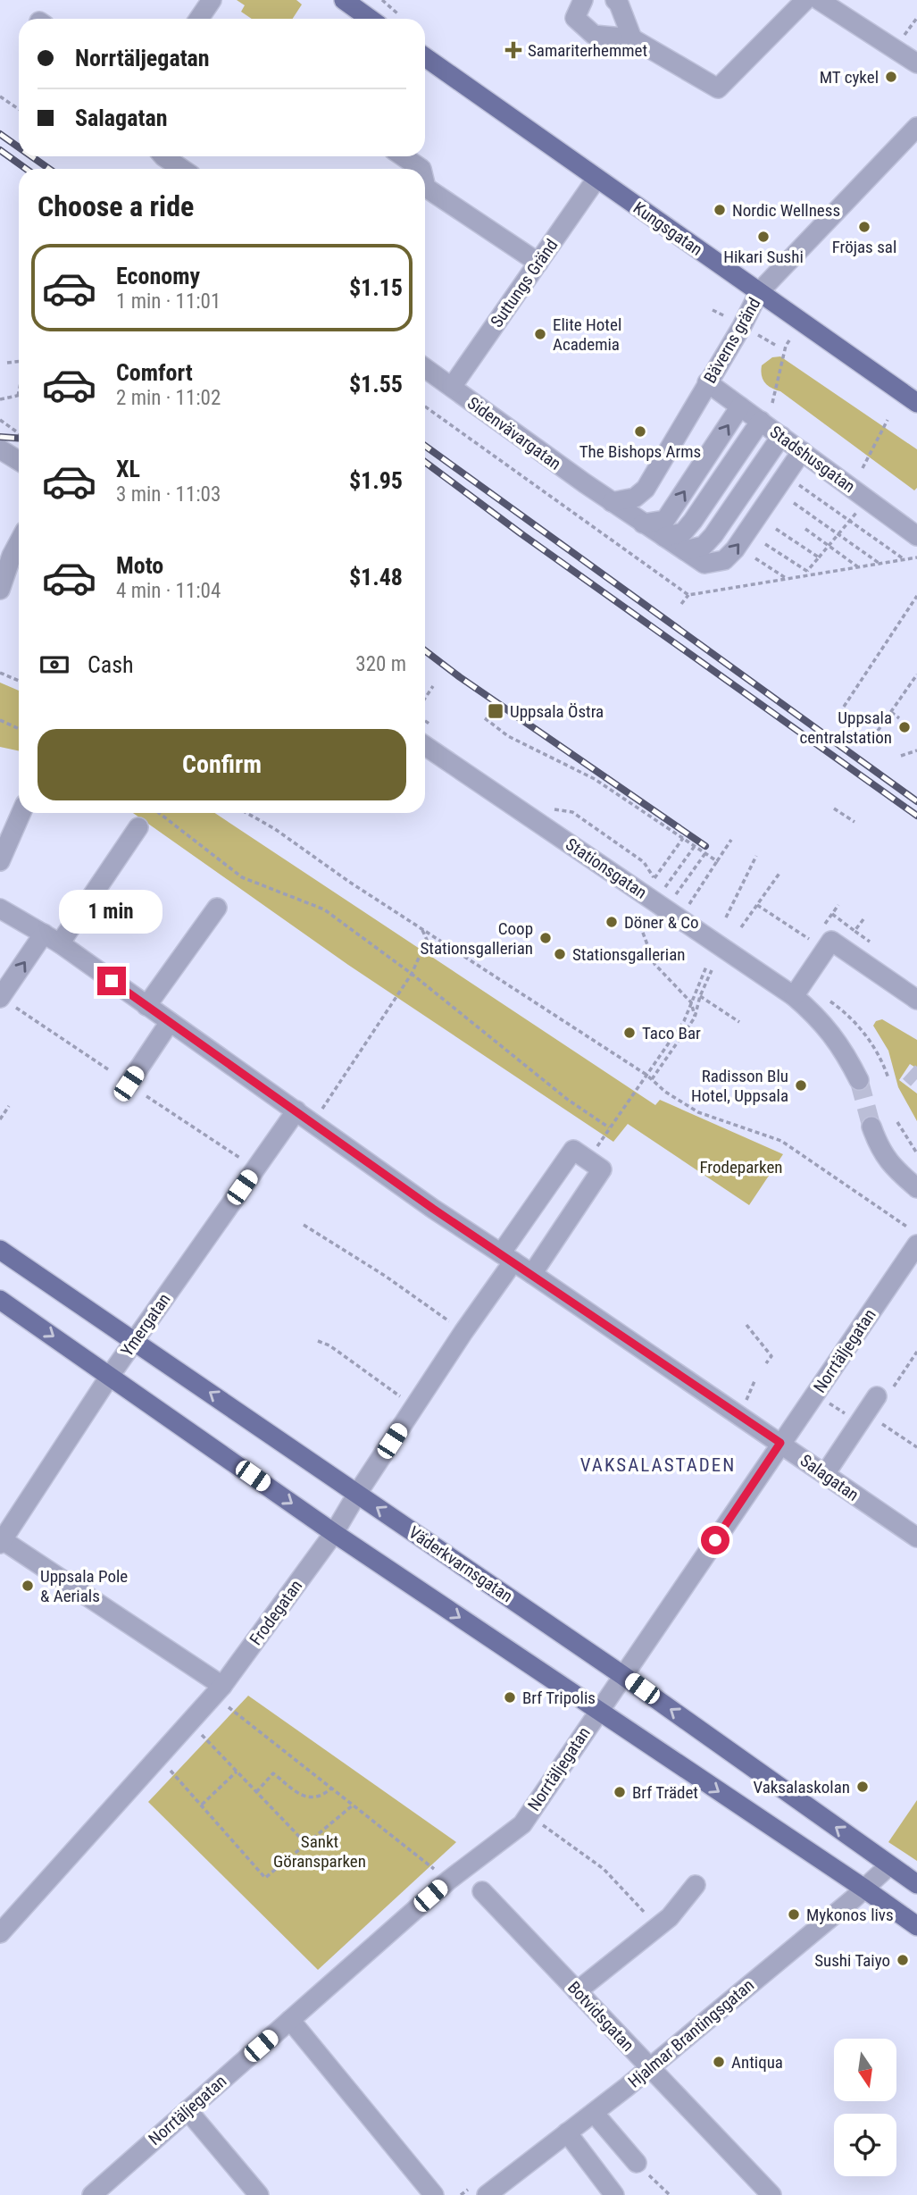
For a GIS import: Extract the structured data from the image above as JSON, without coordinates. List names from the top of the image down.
{
  "streets": {
    "main road": ["Kungsgatan", "Väderkvarnsgatan"],
    "street": [
      "Suttungs Gränd",
      "Bäverns gränd",
      "Sidenvävargatan",
      "Stadshusgatan",
      "Stationsgatan",
      "Ymergatan",
      "Norrtäljegatan",
      "Salagatan",
      "Frodegatan",
      "Botvidsgatan",
      "Hjalmar Brantingsgatan"
    ]
  },
  "crossings": [
    ["Kungsgatan", "Suttungs Gränd"],
    ["Kungsgatan", "Bäverns gränd"],
    ["Suttungs Gränd", "Sidenvävargatan"],
    ["Bäverns gränd", "Sidenvävargatan"],
    ["Bäverns gränd", "Stadshusgatan"],
    ["Sidenvävargatan", "Stadshusgatan"],
    ["Ymergatan", "Salagatan"],
    ["Ymergatan", "Väderkvarnsgatan"],
    ["Norrtäljegatan", "Salagatan"],
    ["Norrtäljegatan", "Väderkvarnsgatan"],
    ["Salagatan", "Frodegatan"],
    ["Väderkvarnsgatan", "Frodegatan"],
    ["Väderkvarnsgatan", "Hjalmar Brantingsgatan"],
    ["Botvidsgatan", "Hjalmar Brantingsgatan"]
  ],
  "districts": ["VAKSALASTADEN"],
  "parks": ["Frodeparken", "Sankt Göransparken"],
  "places": {
    "health": ["Samariterhemmet"],
    "other": [
      "MT cykel",
      "Nordic Wellness",
      "Fröjas sal",
      "Hikari Sushi",
      "Elite Hotel Academia",
      "The Bishops Arms",
      "Uppsala centralstation",
      "Döner & Co",
      "Coop Stationsgallerian",
      "Stationsgallerian",
      "Taco Bar",
      "Radisson Blu Hotel, Uppsala",
      "Uppsala Pole & Aerials",
      "Brf Tripolis",
      "Vaksalaskolan",
      "Brf Trädet",
      "Mykonos livs",
      "Sushi Taiyo",
      "Antiqua"
    ],
    "transit": ["Uppsala Östra"]
  },
  "north": "bottom",
  "page": {
    "banner": ["Norrtäljegatan", "Salagatan"],
    "heading": "Choose a ride",
    "list": [
      {
        "name": "Economy",
        "note": "1 min · 11:01",
        "value": "$1.15"
      },
      {
        "name": "Comfort",
        "note": "2 min · 11:02",
        "value": "$1.55"
      },
      {
        "name": "XL",
        "note": "3 min · 11:03",
        "value": "$1.95"
      },
      {
        "name": "Moto",
        "note": "4 min · 11:04",
        "value": "$1.48"
      }
    ],
    "pay": ["Cash", "320 m"],
    "buttons": "Confirm",
    "bubble": "1 min"
  }
}
